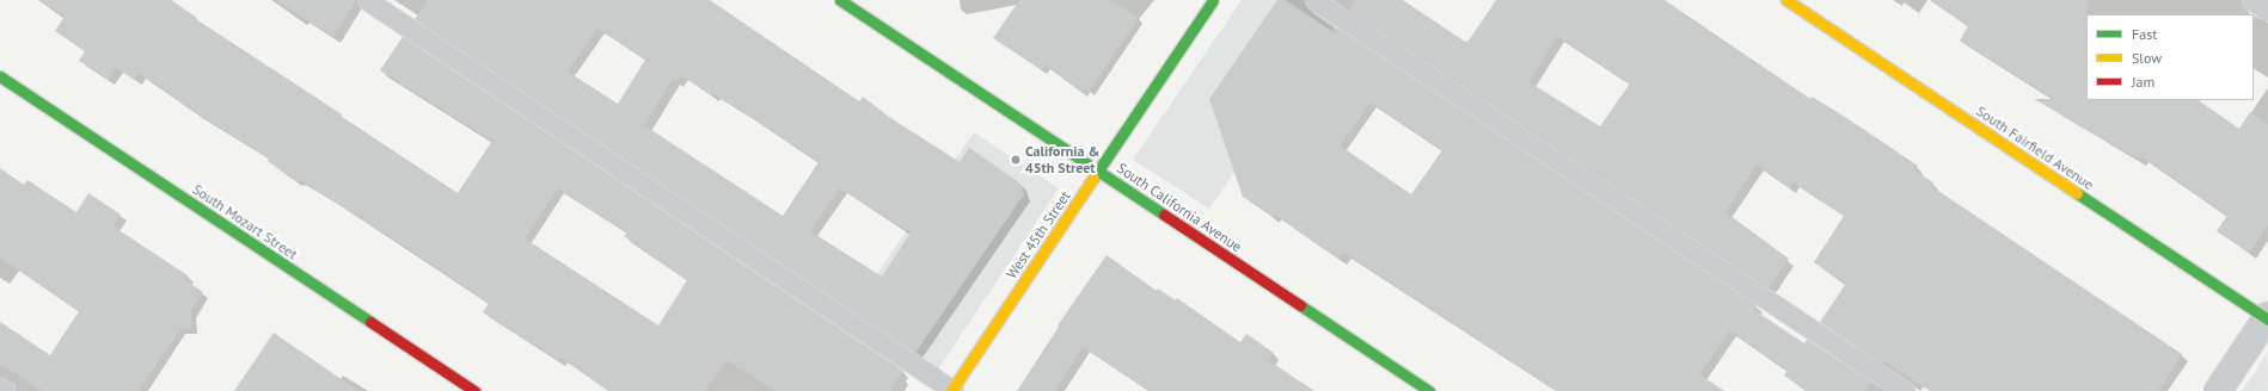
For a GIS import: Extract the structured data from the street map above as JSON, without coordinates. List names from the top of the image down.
{
  "streets": {
    "street": [
      "South Fairfield Avenue",
      "South California Avenue",
      "South Mozart Street",
      "West 45th Street"
    ]
  },
  "crossings": [
    ["South California Avenue", "West 45th Street"]
  ],
  "places": ["California & 45th Street"],
  "legend": ["Fast", "Slow", "Jam"]
}
